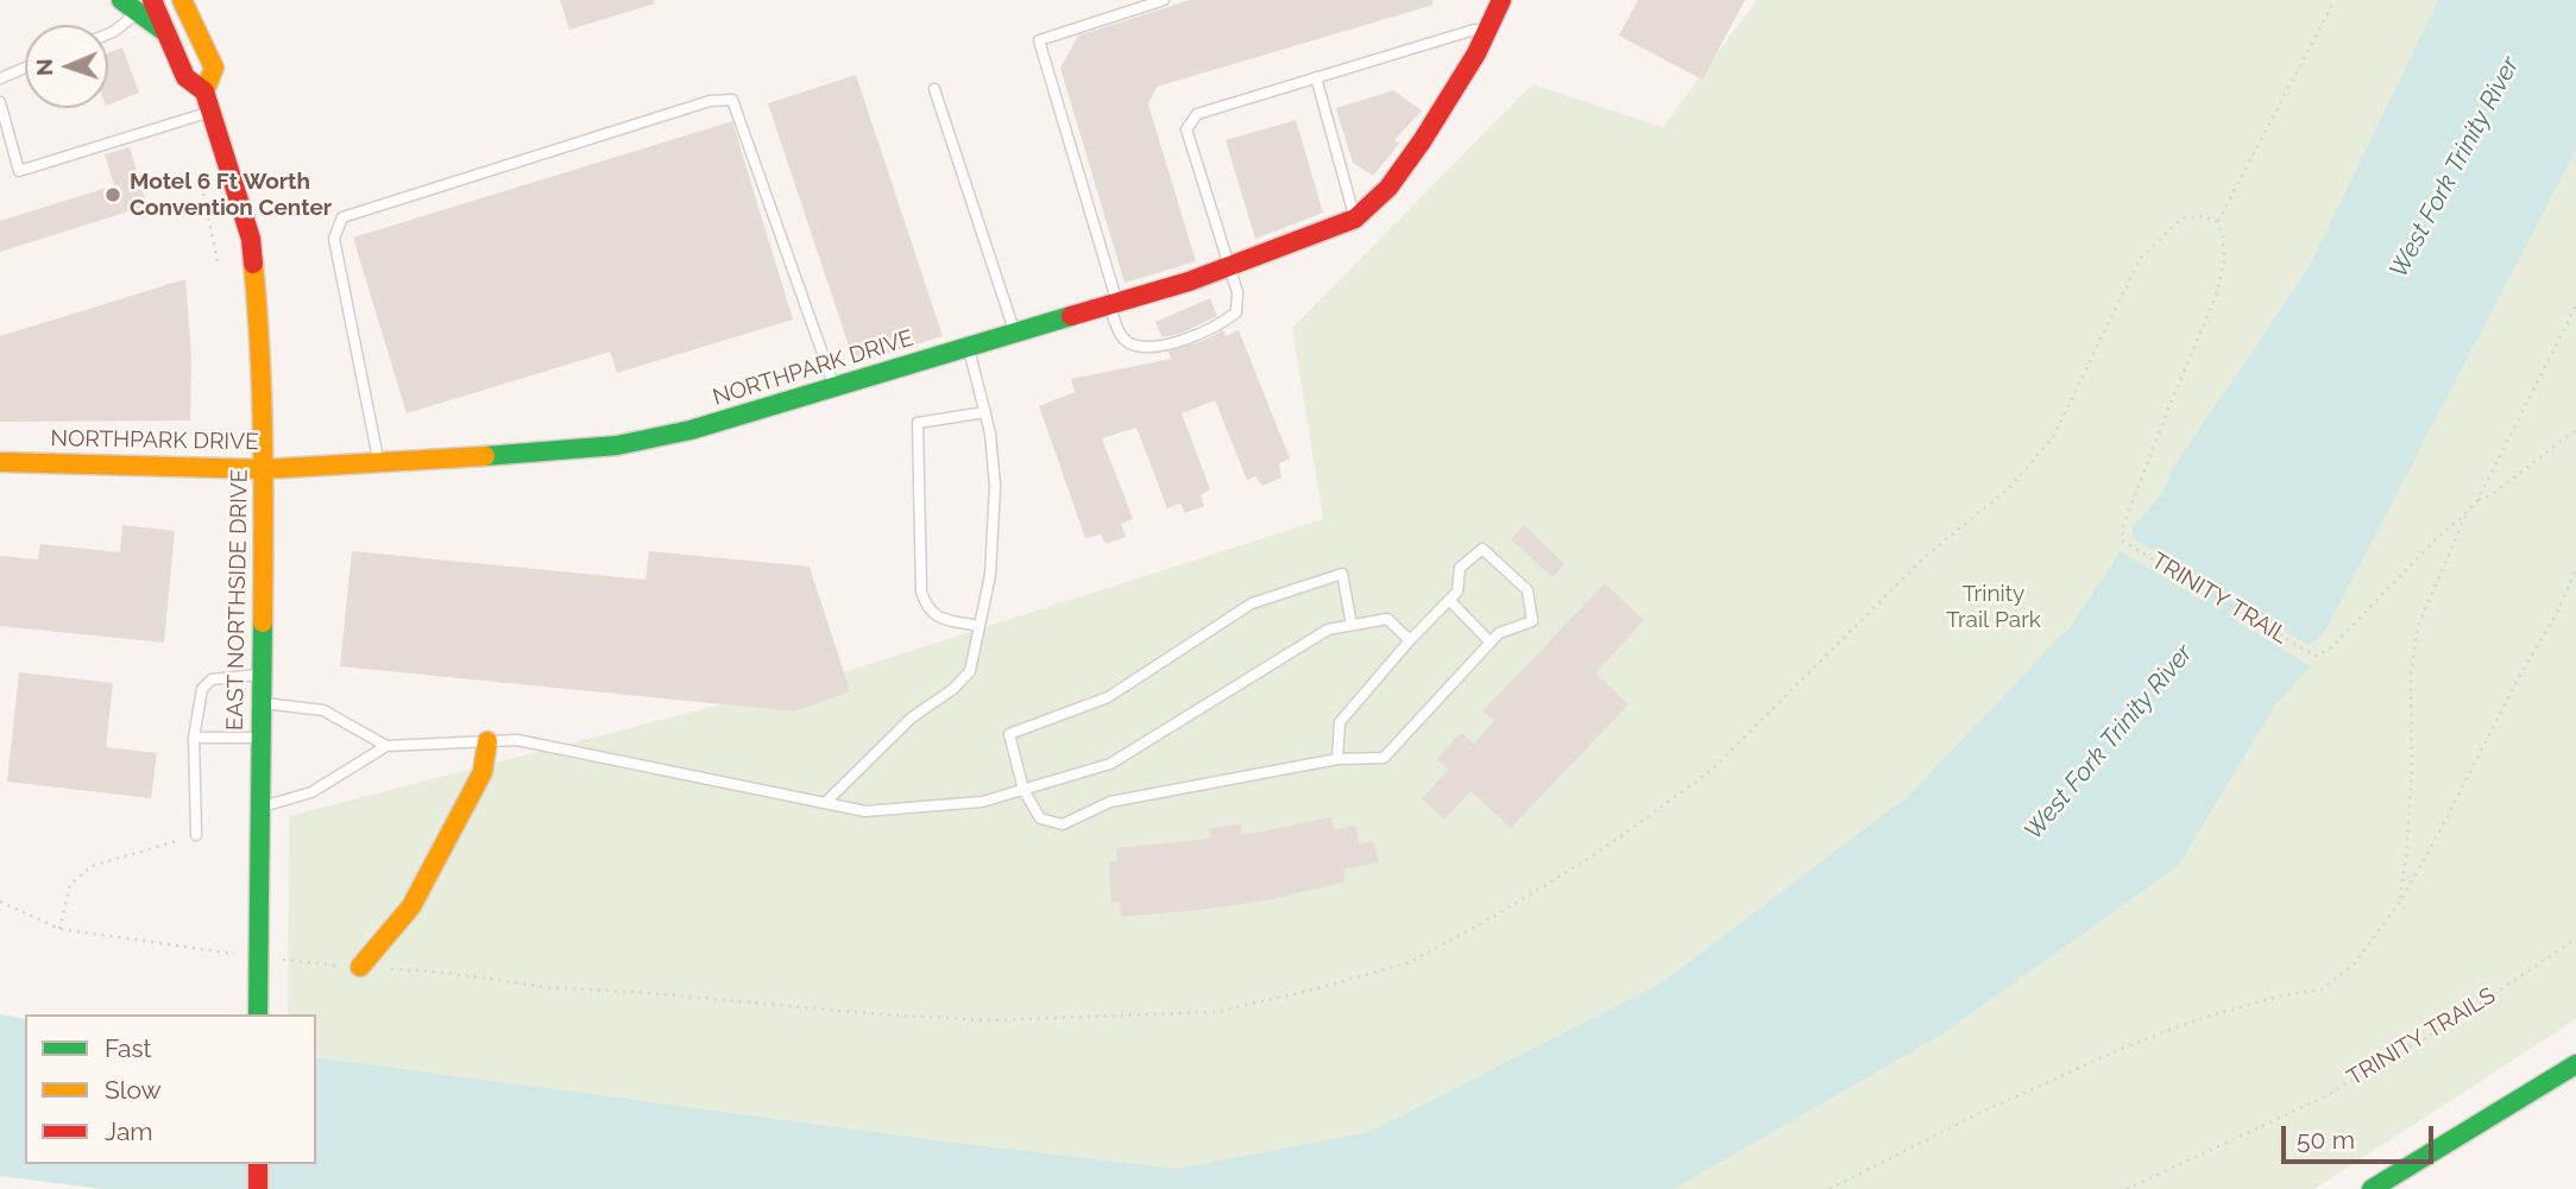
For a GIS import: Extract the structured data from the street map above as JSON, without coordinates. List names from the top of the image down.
{
  "streets": {
    "street": ["NORTHPARK DRIVE", "EAST NORTHSIDE DRIVE"],
    "path": ["TRINITY TRAIL", "TRINITY TRAILS"]
  },
  "crossings": [
    ["NORTHPARK DRIVE", "EAST NORTHSIDE DRIVE"]
  ],
  "water": ["West Fork Trinity River"],
  "parks": ["Trinity Trail Park"],
  "places": ["Motel 6 Ft Worth Convention Center"],
  "legend": ["Fast", "Slow", "Jam"],
  "scale_bar": "50 m",
  "north": "left"
}
